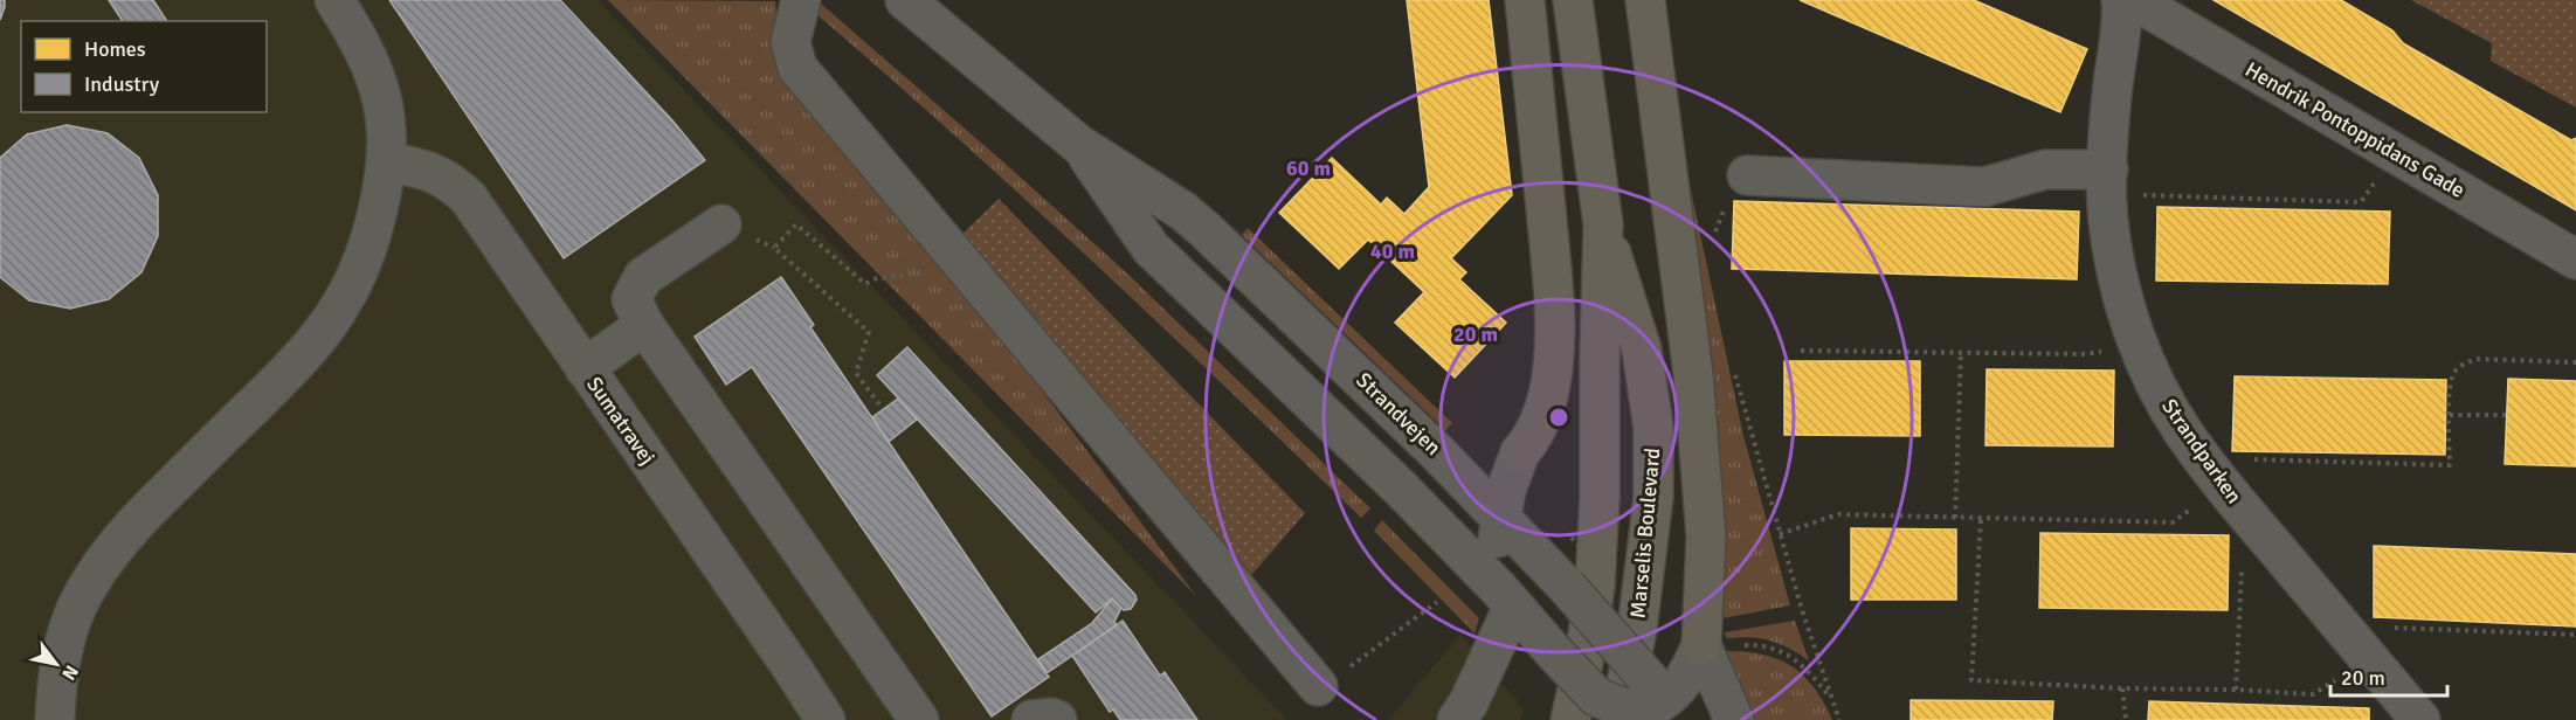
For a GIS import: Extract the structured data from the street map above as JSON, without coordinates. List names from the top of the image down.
{
  "streets": {
    "main road": ["Marselis Boulevard"],
    "street": [
      "Hendrik Pontoppidans Gade",
      "Strandvejen",
      "Sumatravej",
      "Strandparken"
    ]
  },
  "crossings": [
    ["Strandvejen", "Marselis Boulevard"]
  ],
  "legend": ["Homes", "Industry"],
  "scale_bar": "20 m",
  "north": "bottom right",
  "rings": ["60 m", "40 m", "20 m"]
}
